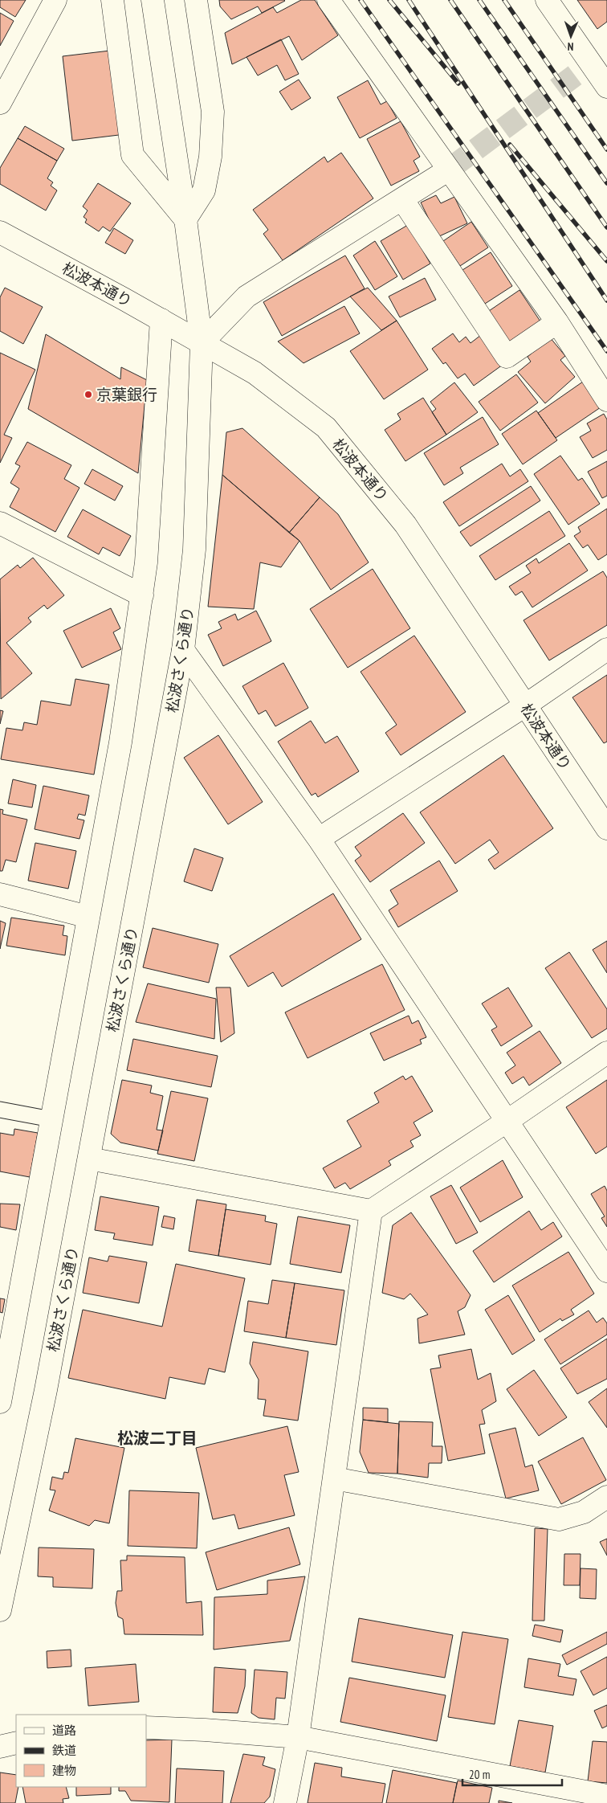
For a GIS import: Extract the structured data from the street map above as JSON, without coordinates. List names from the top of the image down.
{
  "streets": {
    "street": ["松波本通り", "松波さくら通り"]
  },
  "crossings": [
    ["松波本通り", "松波さくら通り"]
  ],
  "districts": ["松波二丁目"],
  "places": ["京葉銀行"],
  "legend": ["道路", "鉄道", "建物"],
  "scale_bar": "20 m",
  "north": "bottom"
}
